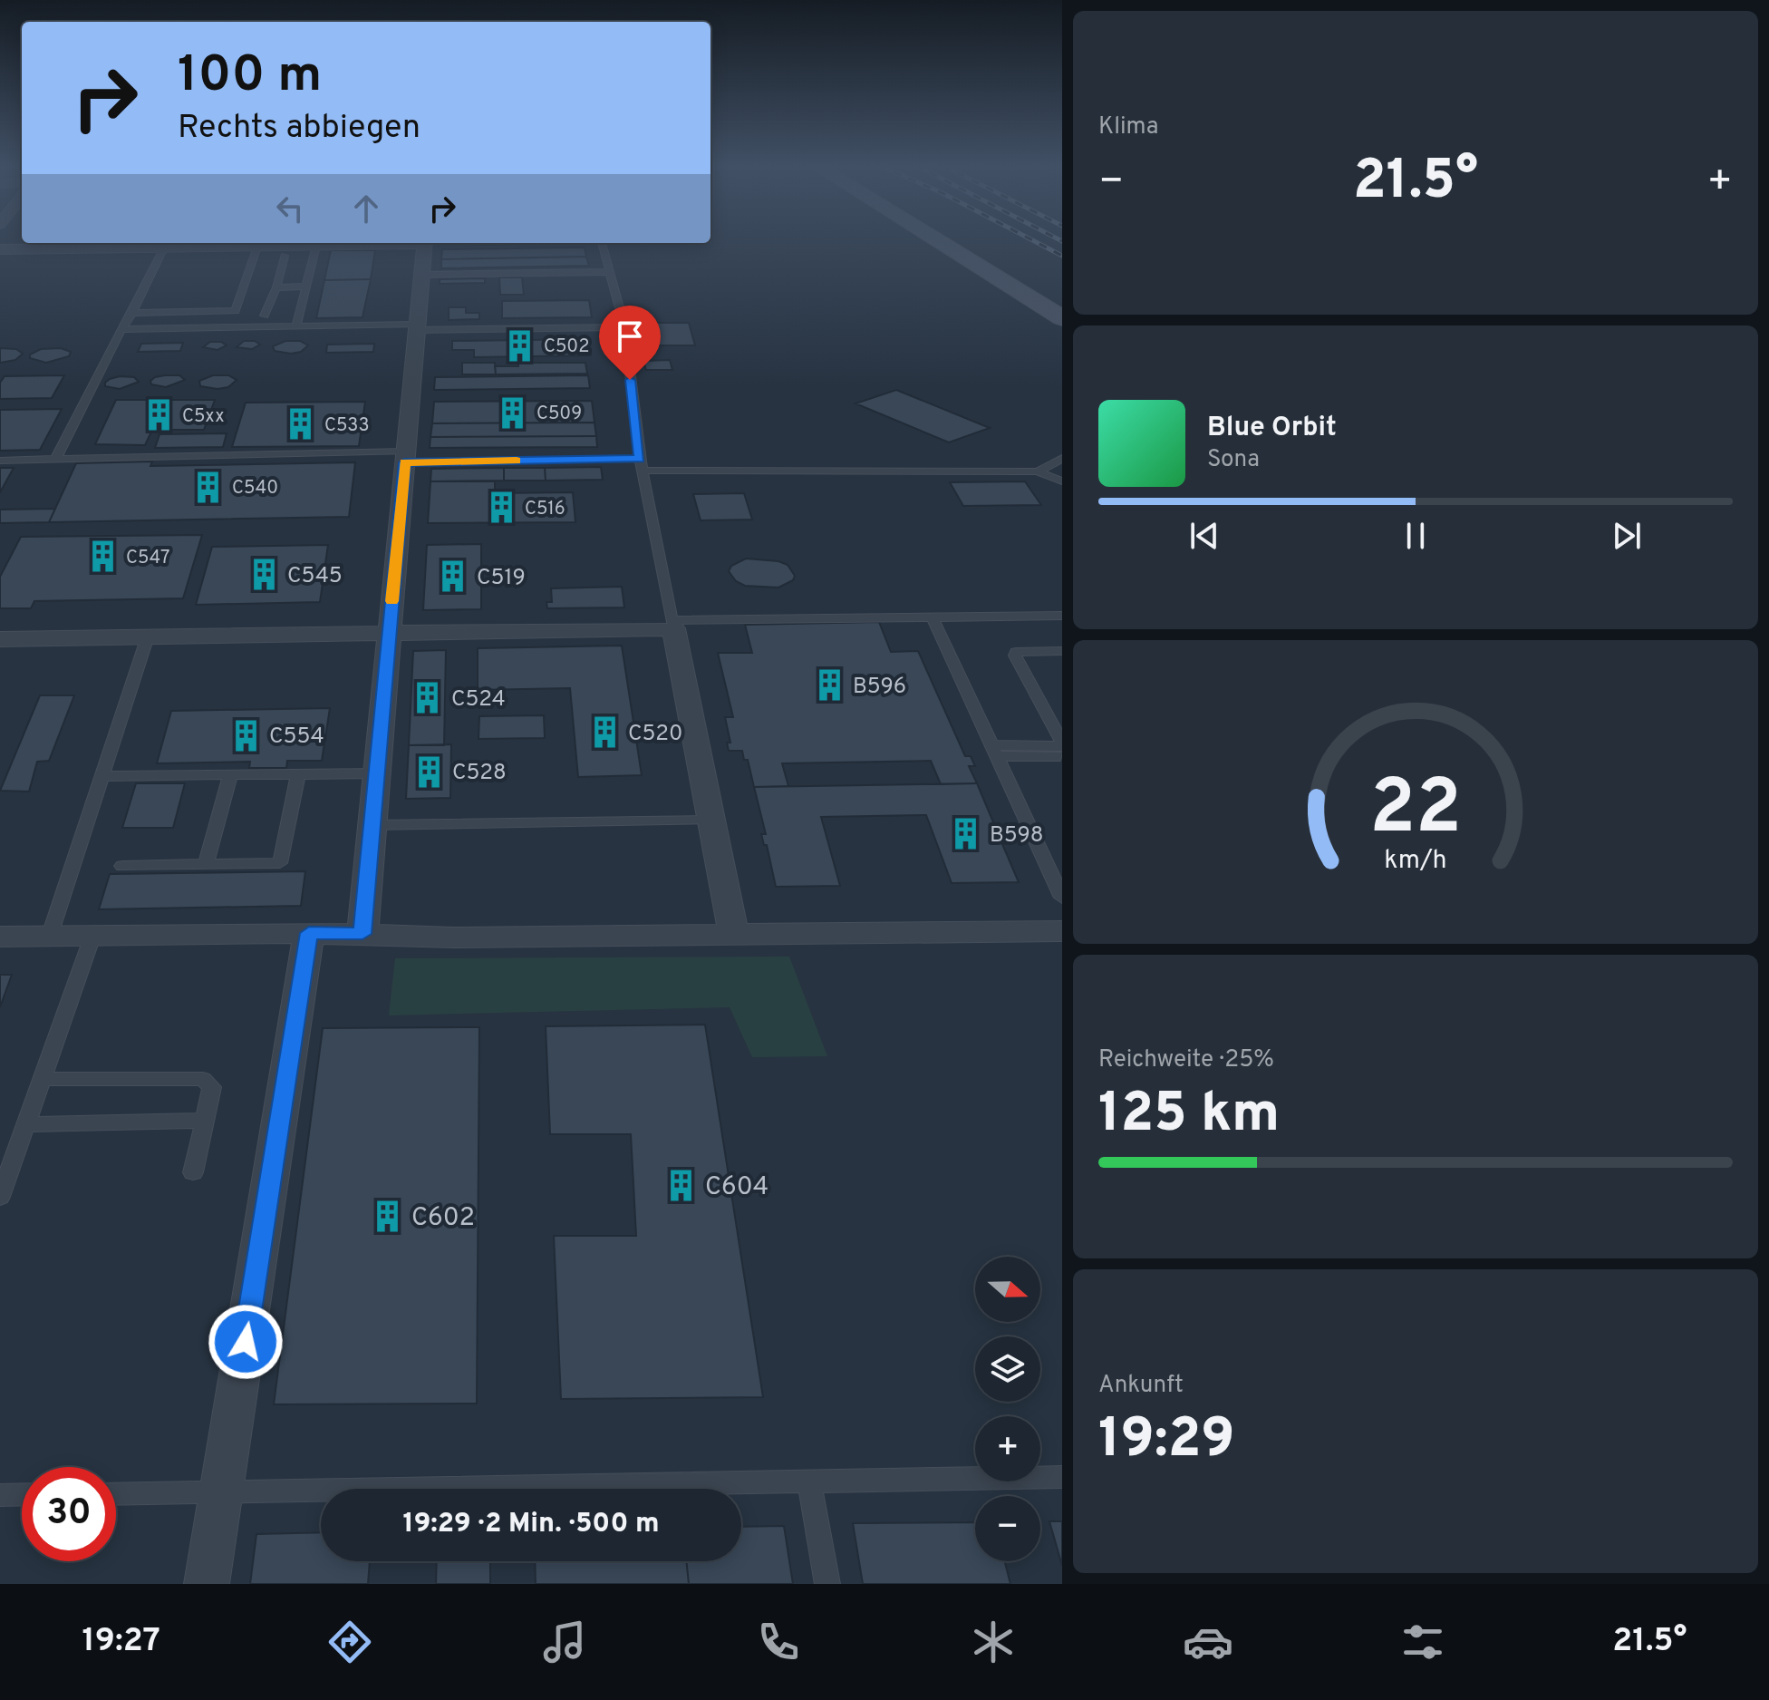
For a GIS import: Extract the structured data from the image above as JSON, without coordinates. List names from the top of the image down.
{
  "places": {
    "building": [
      "C502",
      "C509",
      "C5xx",
      "C533",
      "C540",
      "C516",
      "C547",
      "C545",
      "C519",
      "B596",
      "C524",
      "C520",
      "C554",
      "C528",
      "B598",
      "C604",
      "C602"
    ]
  },
  "north": "right",
  "page": {
    "tile": [
      "Klima",
      ["Reichweite · 25%", "125 km"],
      ["Ankunft", "19:29"]
    ],
    "turn": ["100 m", "Rechts abbiegen"],
    "heat": ["−", "21.5°", "+"],
    "song": ["Blue Orbit", "Sona"],
    "map_buttons": ["+", "−"],
    "limit": "30",
    "trip": "19:29 · 2 Min. · 500 m",
    "tabs": ["19:27", "21.5°"],
    "gauge": ["22", "km/h"]
  }
}
